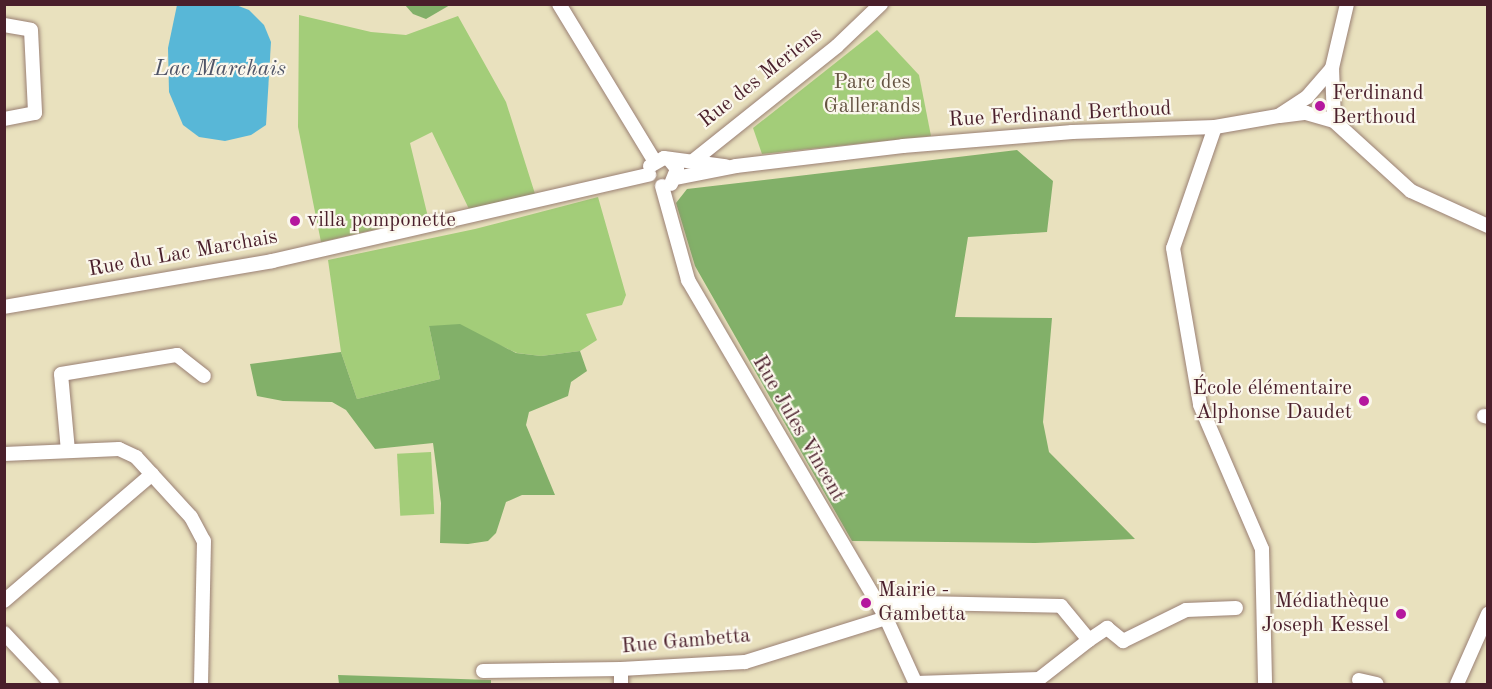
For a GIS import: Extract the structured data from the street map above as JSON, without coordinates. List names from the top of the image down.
{
  "streets": {
    "street": [
      "Rue des Meriens",
      "Rue Ferdinand Berthoud",
      "Rue du Lac Marchais",
      "Rue Jules Vincent",
      "Rue Gambetta"
    ]
  },
  "crossings": [
    ["Rue des Meriens", "Rue Ferdinand Berthoud"],
    ["Rue Ferdinand Berthoud", "Rue du Lac Marchais"],
    ["Rue Ferdinand Berthoud", "Rue Jules Vincent"],
    ["Rue du Lac Marchais", "Rue Jules Vincent"],
    ["Rue Jules Vincent", "Rue Gambetta"]
  ],
  "water": ["Lac Marchais"],
  "parks": ["Parc des Gallerands"],
  "places": [
    "Ferdinand Berthoud",
    "villa pomponette",
    "École élémentaire Alphonse Daudet",
    "Mairie - Gambetta",
    "Médiathèque Joseph Kessel"
  ]
}
